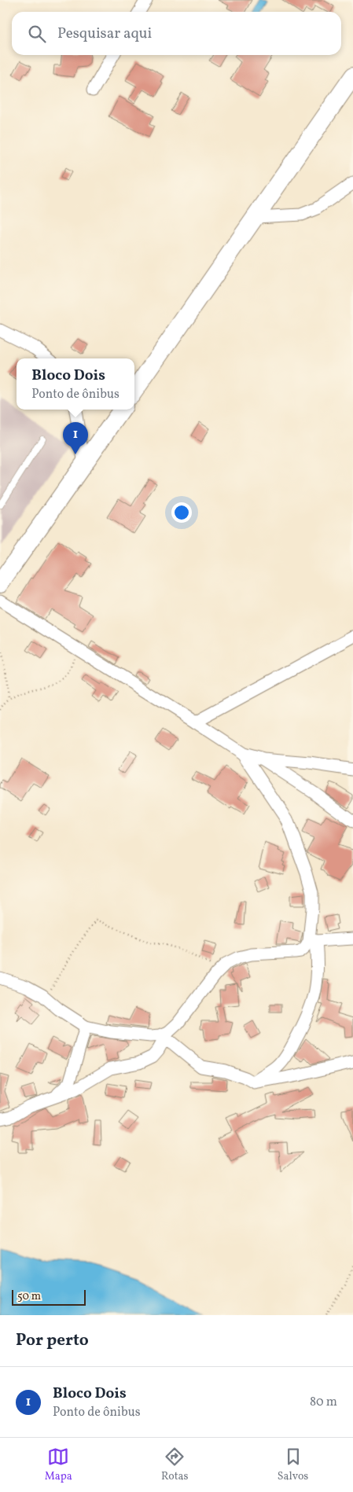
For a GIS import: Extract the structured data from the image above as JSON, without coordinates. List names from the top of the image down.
{
  "scale_bar": "50 m",
  "page": {
    "search": "Pesquisar aqui",
    "popup": ["Bloco Dois", "Ponto de ônibus"],
    "pins": "1",
    "scale": "50 m",
    "heading": "Por perto",
    "list": [
      {
        "mark": "1",
        "name": "Bloco Dois",
        "note": "Ponto de ônibus",
        "value": "80 m"
      }
    ],
    "nav": ["Mapa", "Rotas", "Salvos"]
  }
}
